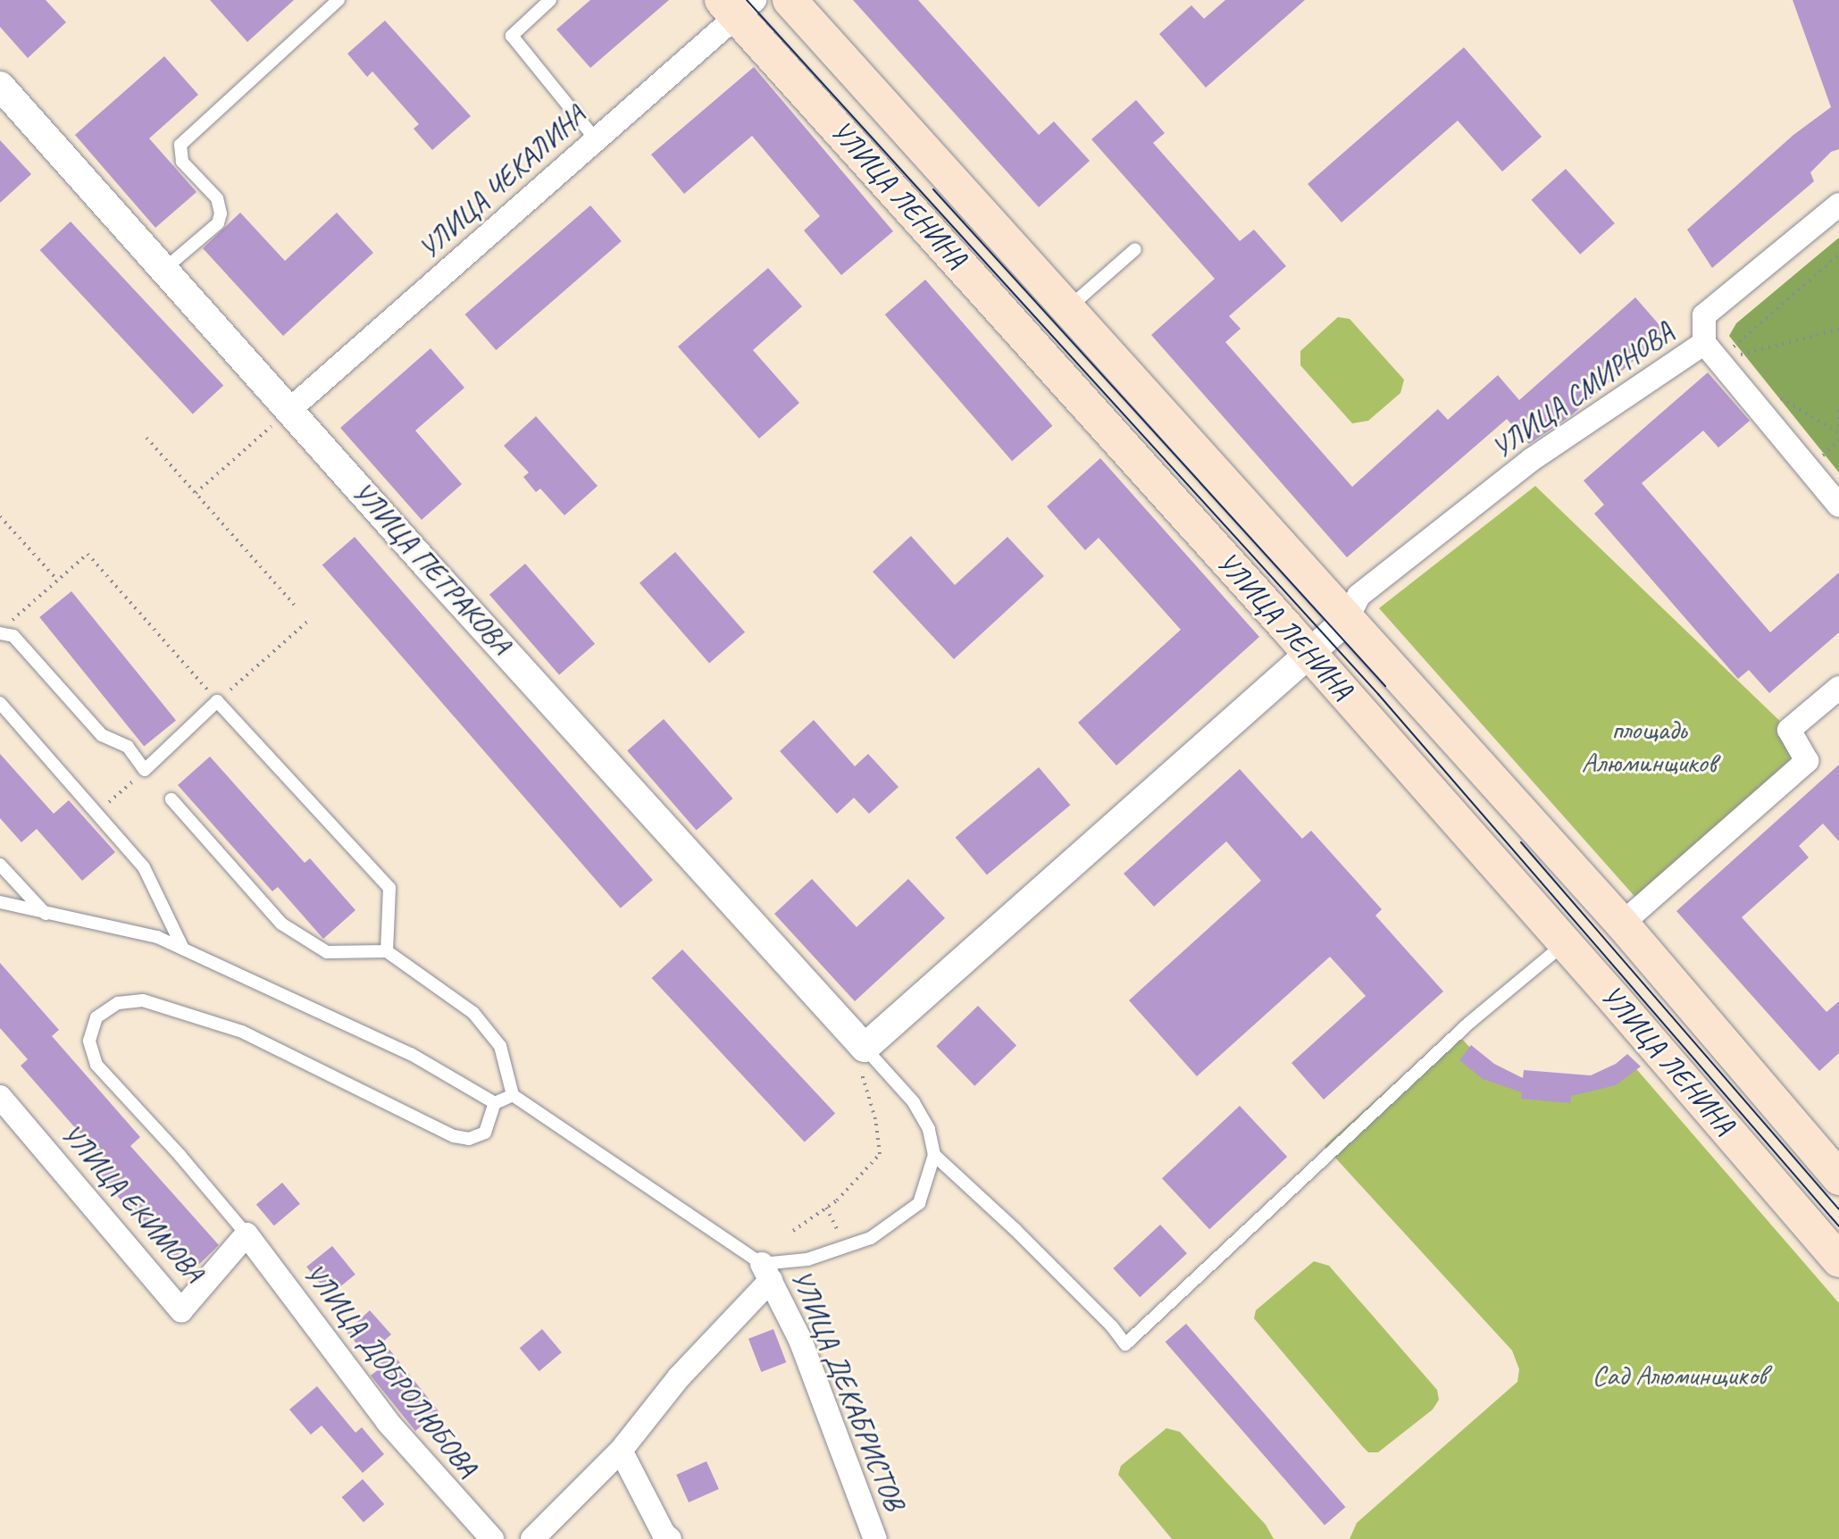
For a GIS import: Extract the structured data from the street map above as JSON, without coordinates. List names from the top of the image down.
{
  "streets": {
    "main road": ["УЛИЦА ЛЕНИНА"],
    "street": [
      "УЛИЦА ЧЕКАЛИНА",
      "УЛИЦА СМИРНОВА",
      "УЛИЦА ПЕТРАКОВА",
      "УЛИЦА ЕКИМОВА",
      "УЛИЦА ДОБРОЛЮБОВА",
      "УЛИЦА ДЕКАБРИСТОВ"
    ]
  },
  "crossings": [
    ["УЛИЦА ЧЕКАЛИНА", "УЛИЦА ЛЕНИНА"],
    ["УЛИЦА ЧЕКАЛИНА", "УЛИЦА ПЕТРАКОВА"],
    ["УЛИЦА ЛЕНИНА", "УЛИЦА СМИРНОВА"],
    ["УЛИЦА ЕКИМОВА", "УЛИЦА ДОБРОЛЮБОВА"]
  ],
  "parks": ["площадь Алюминщиков", "Сад Алюминщиков"]
}
